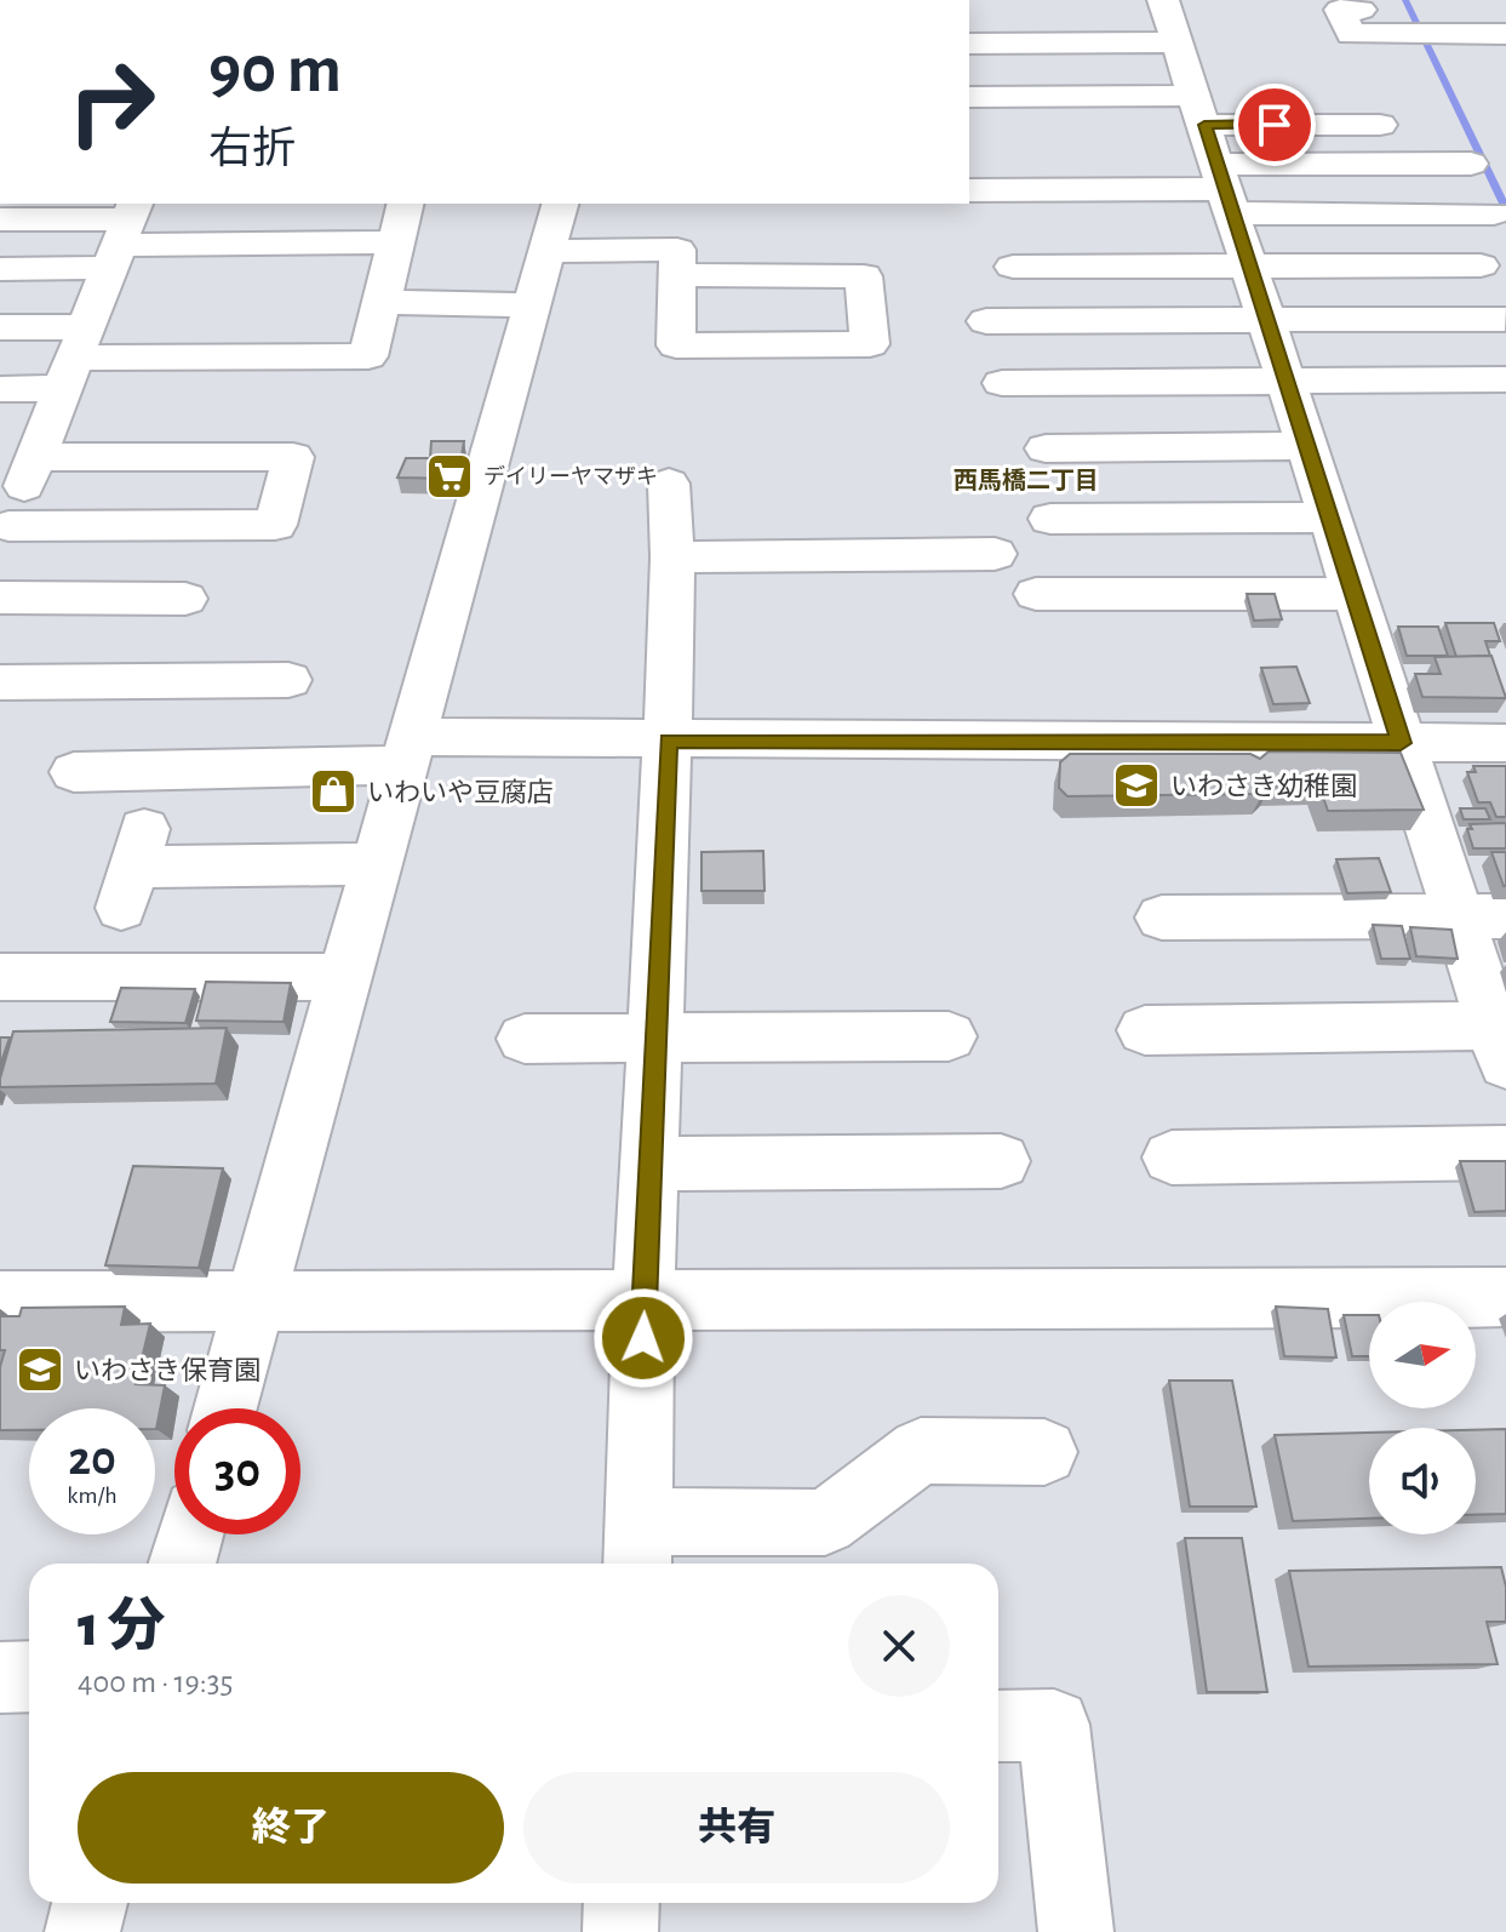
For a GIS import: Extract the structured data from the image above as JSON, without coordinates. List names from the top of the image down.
{
  "districts": ["西馬橋二丁目"],
  "places": {
    "supermarket": ["デイリーヤマザキ"],
    "school or university": ["いわさき幼稚園", "いわさき保育園"],
    "shop": ["いわいや豆腐店"]
  },
  "north": "right",
  "page": {
    "turn": ["90 m", "右折"],
    "speed": "20 km/h",
    "limit": "30",
    "heading": ["1 分", "400 m · 19:35"],
    "buttons": ["終了", "共有"]
  }
}
